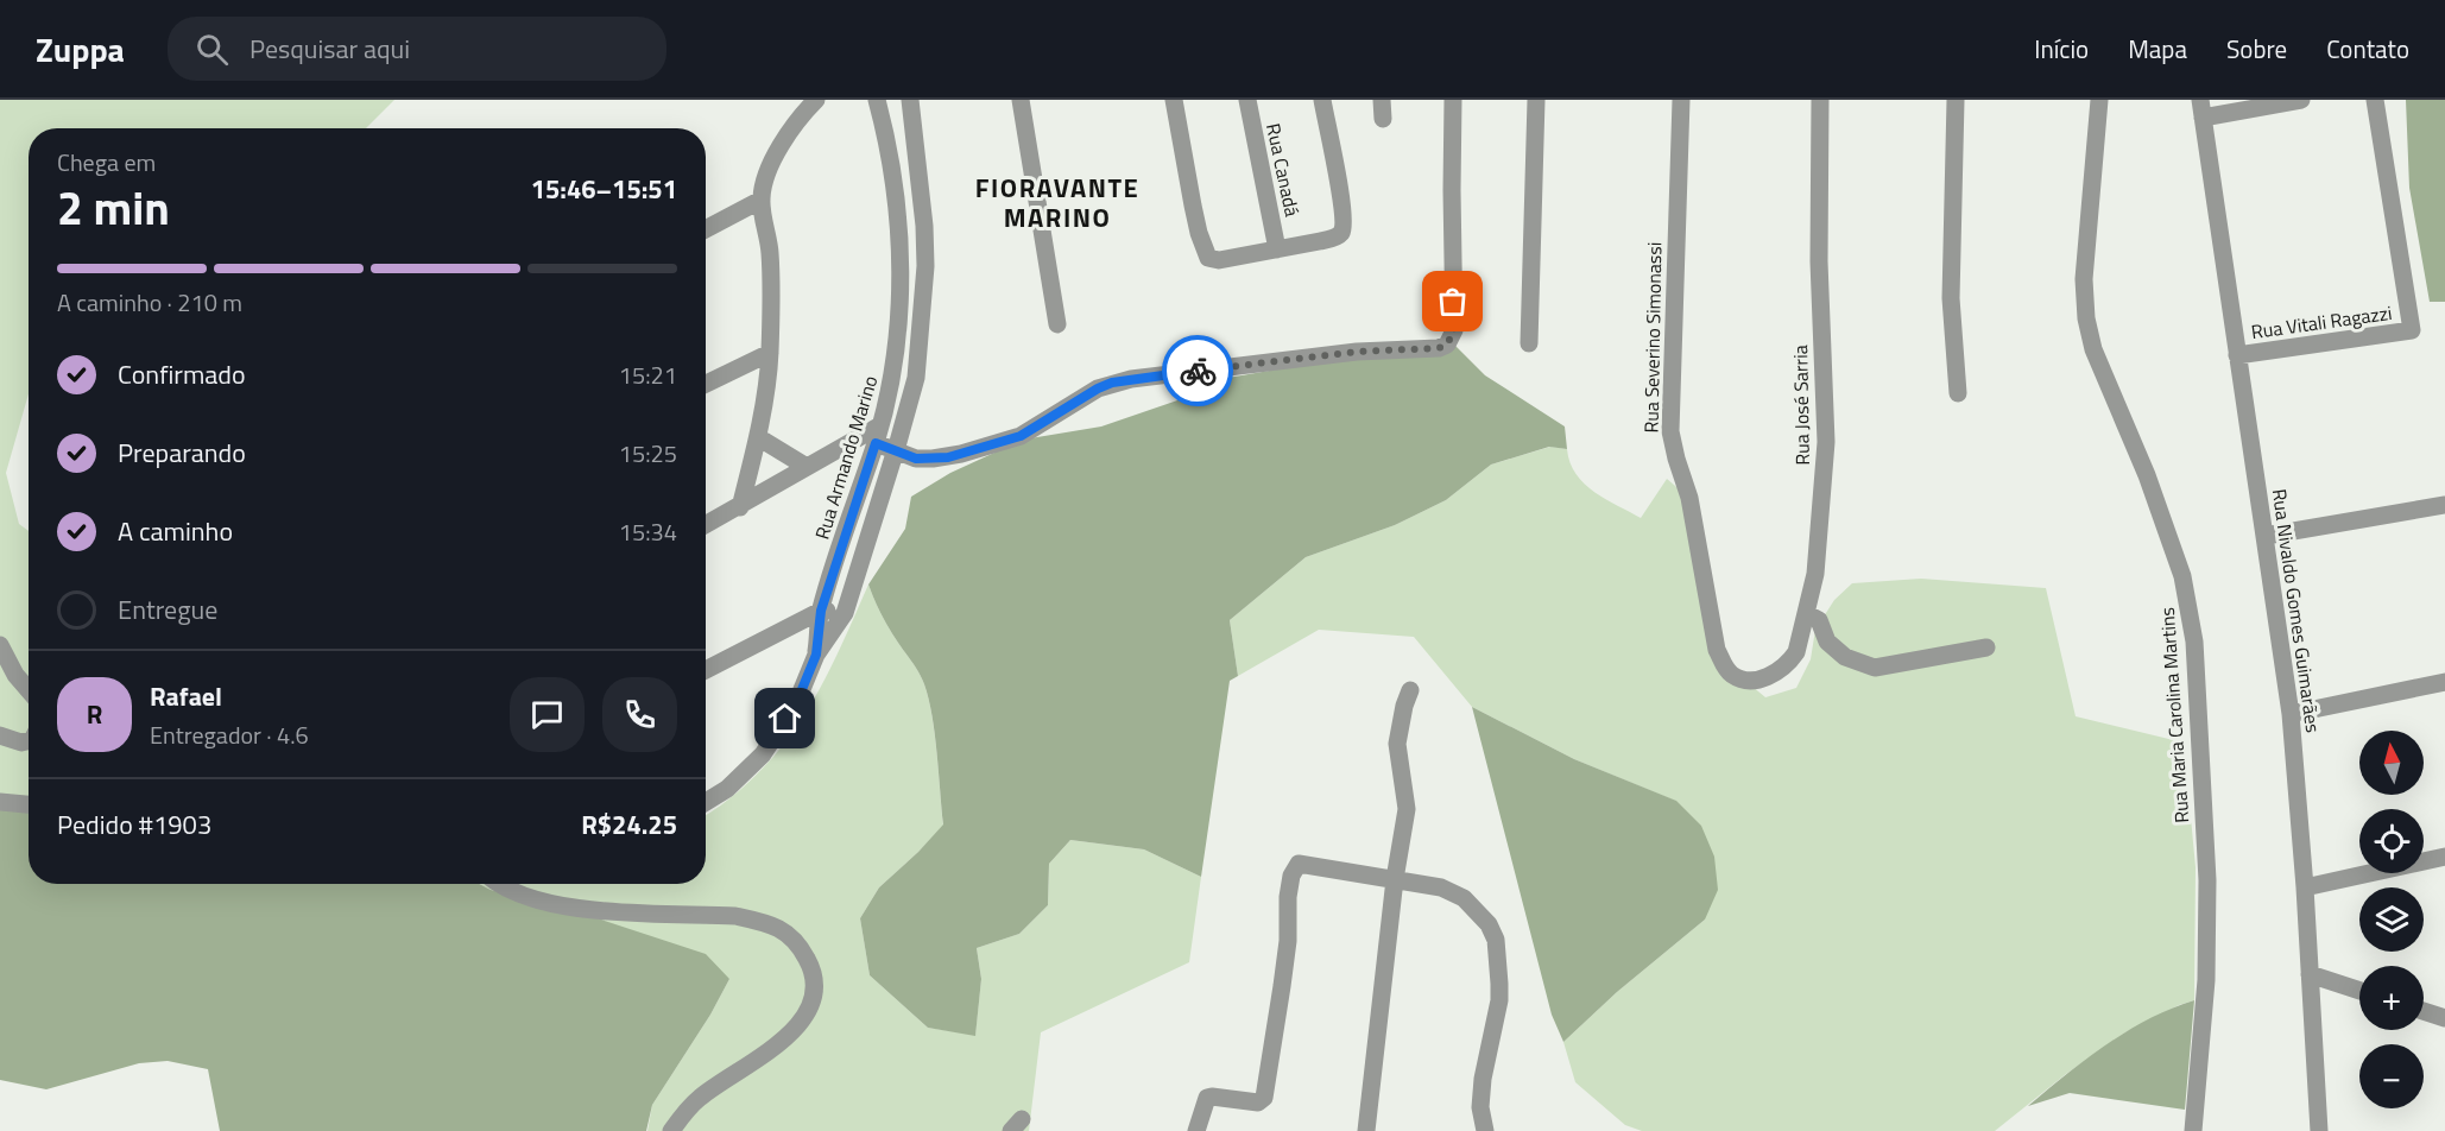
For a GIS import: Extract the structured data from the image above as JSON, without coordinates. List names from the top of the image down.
{
  "streets": {
    "street": [
      "Rua Canadá",
      "Rua Vitali Ragazzi",
      "Rua Severino Simonassi",
      "Rua José Sarria",
      "Rua Armando Marino",
      "Rua Nivaldo Gomes Guimarães",
      "Rua Maria Carolina Martins"
    ]
  },
  "crossings": [
    ["Rua Vitali Ragazzi", "Rua Nivaldo Gomes Guimarães"],
    ["Rua Severino Simonassi", "Rua José Sarria"]
  ],
  "districts": ["FIORAVANTE MARINO"],
  "north": "top",
  "page": {
    "header": "Zuppa",
    "search": "Pesquisar aqui",
    "nav": [
      "Início",
      "Mapa",
      "Sobre",
      "Contato"
    ],
    "heading": ["2 min", "Chega em", "15:46–15:51"],
    "panel": [
      "Rafael",
      "Entregador · 4.6",
      "Pedido #1903",
      "R$24.25"
    ],
    "bar": "A caminho · 210 m",
    "list": [
      ["Confirmado", "15:21"],
      ["Preparando", "15:25"],
      ["A caminho", "15:34"],
      "Entregue"
    ],
    "round": "R",
    "map_buttons": ["+", "−"]
  }
}
